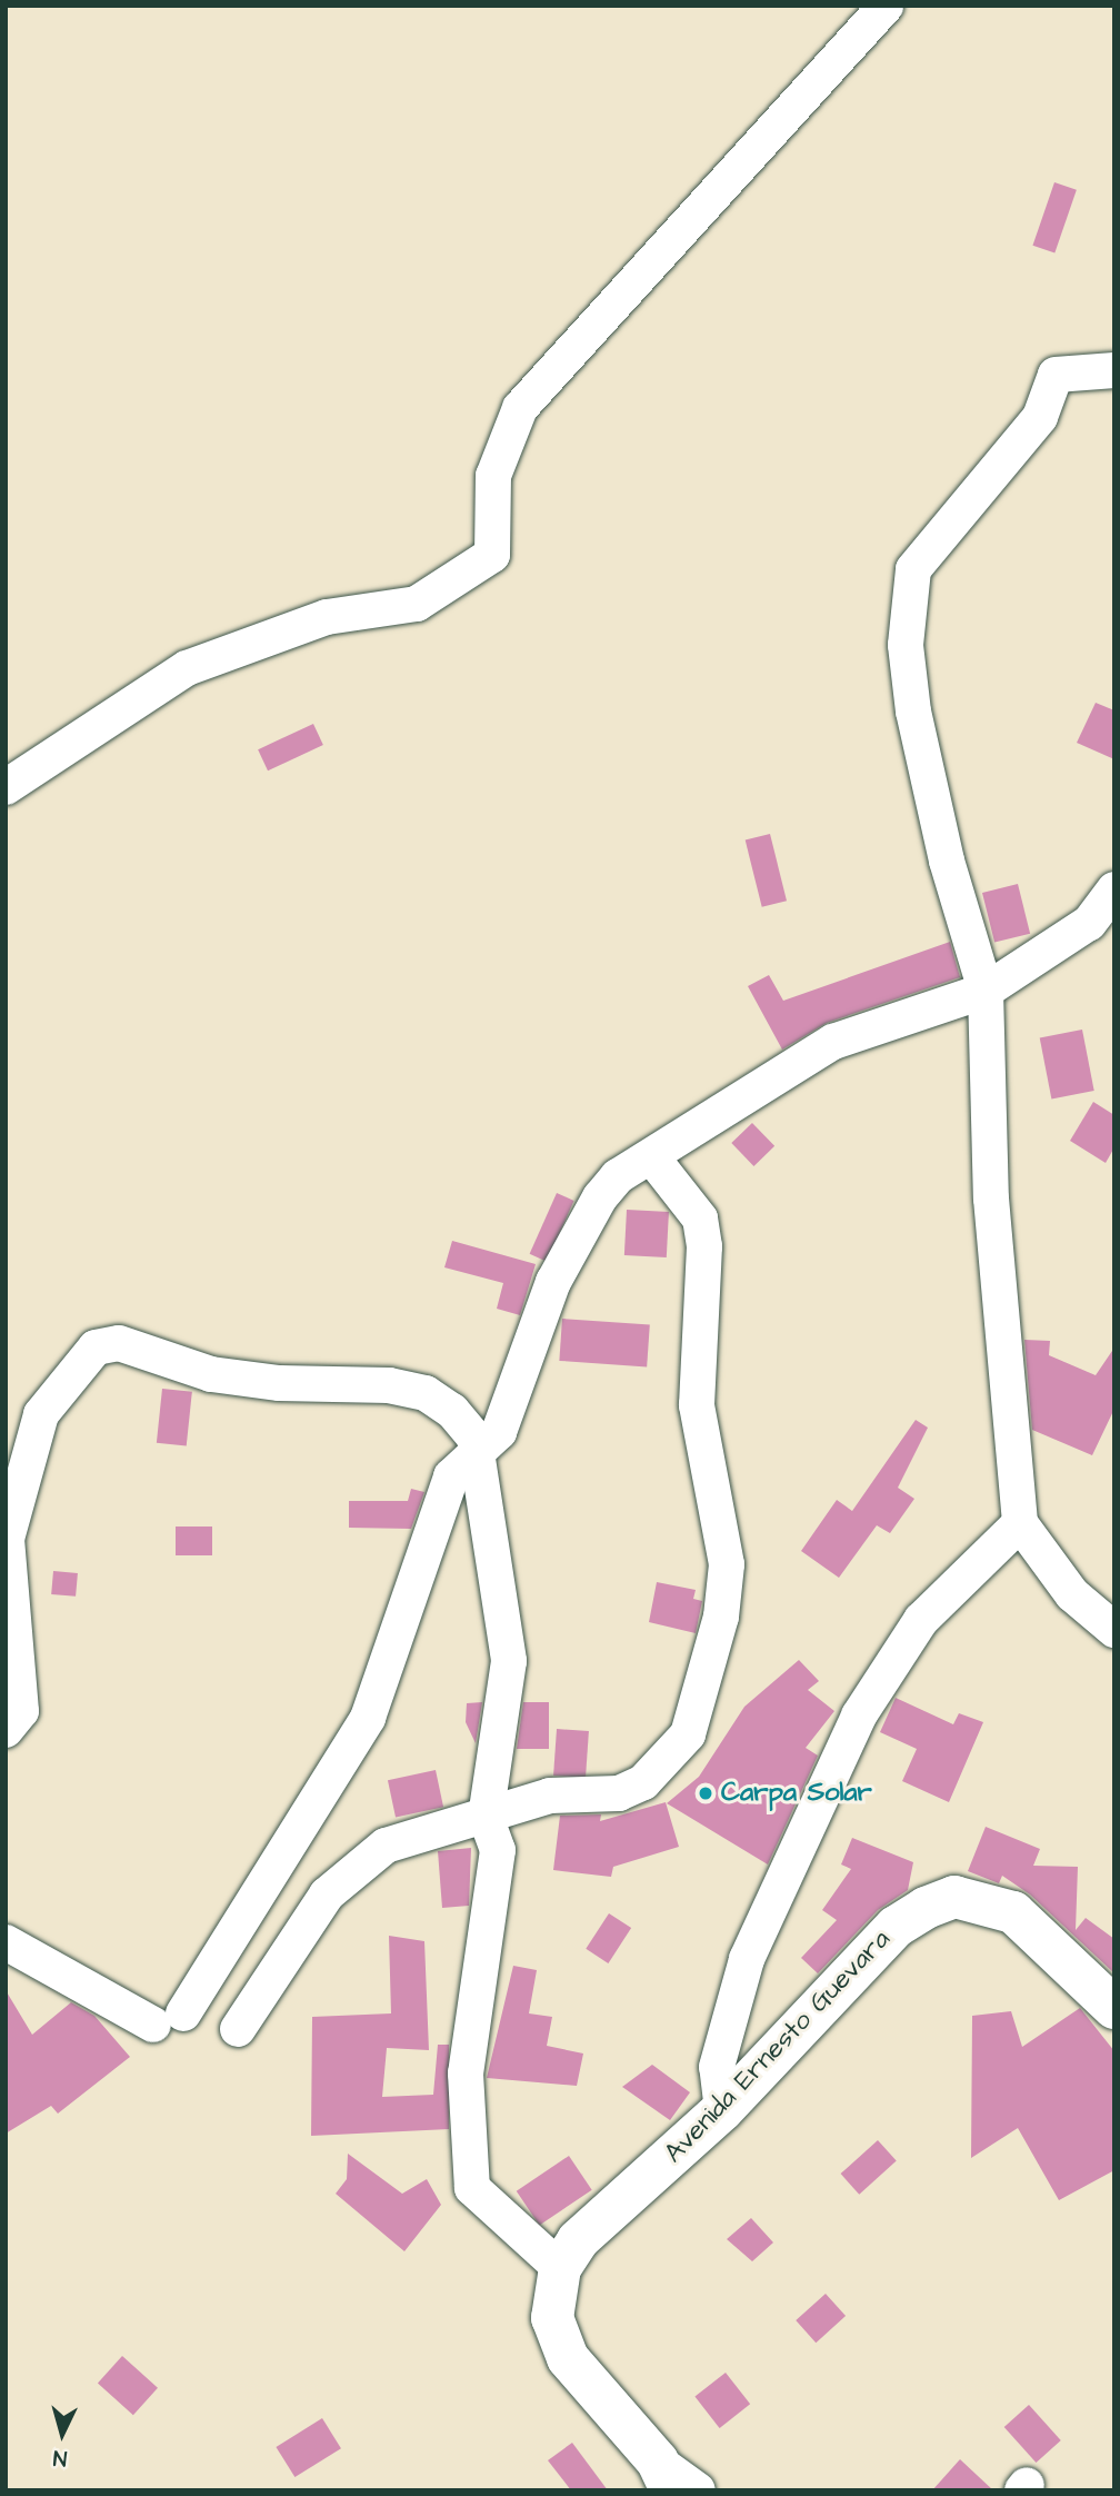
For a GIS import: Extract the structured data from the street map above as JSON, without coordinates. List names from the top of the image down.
{
  "streets": {
    "main road": ["Avenida Ernesto Guevara"]
  },
  "places": ["Carpa Solar"],
  "north": "bottom"
}
